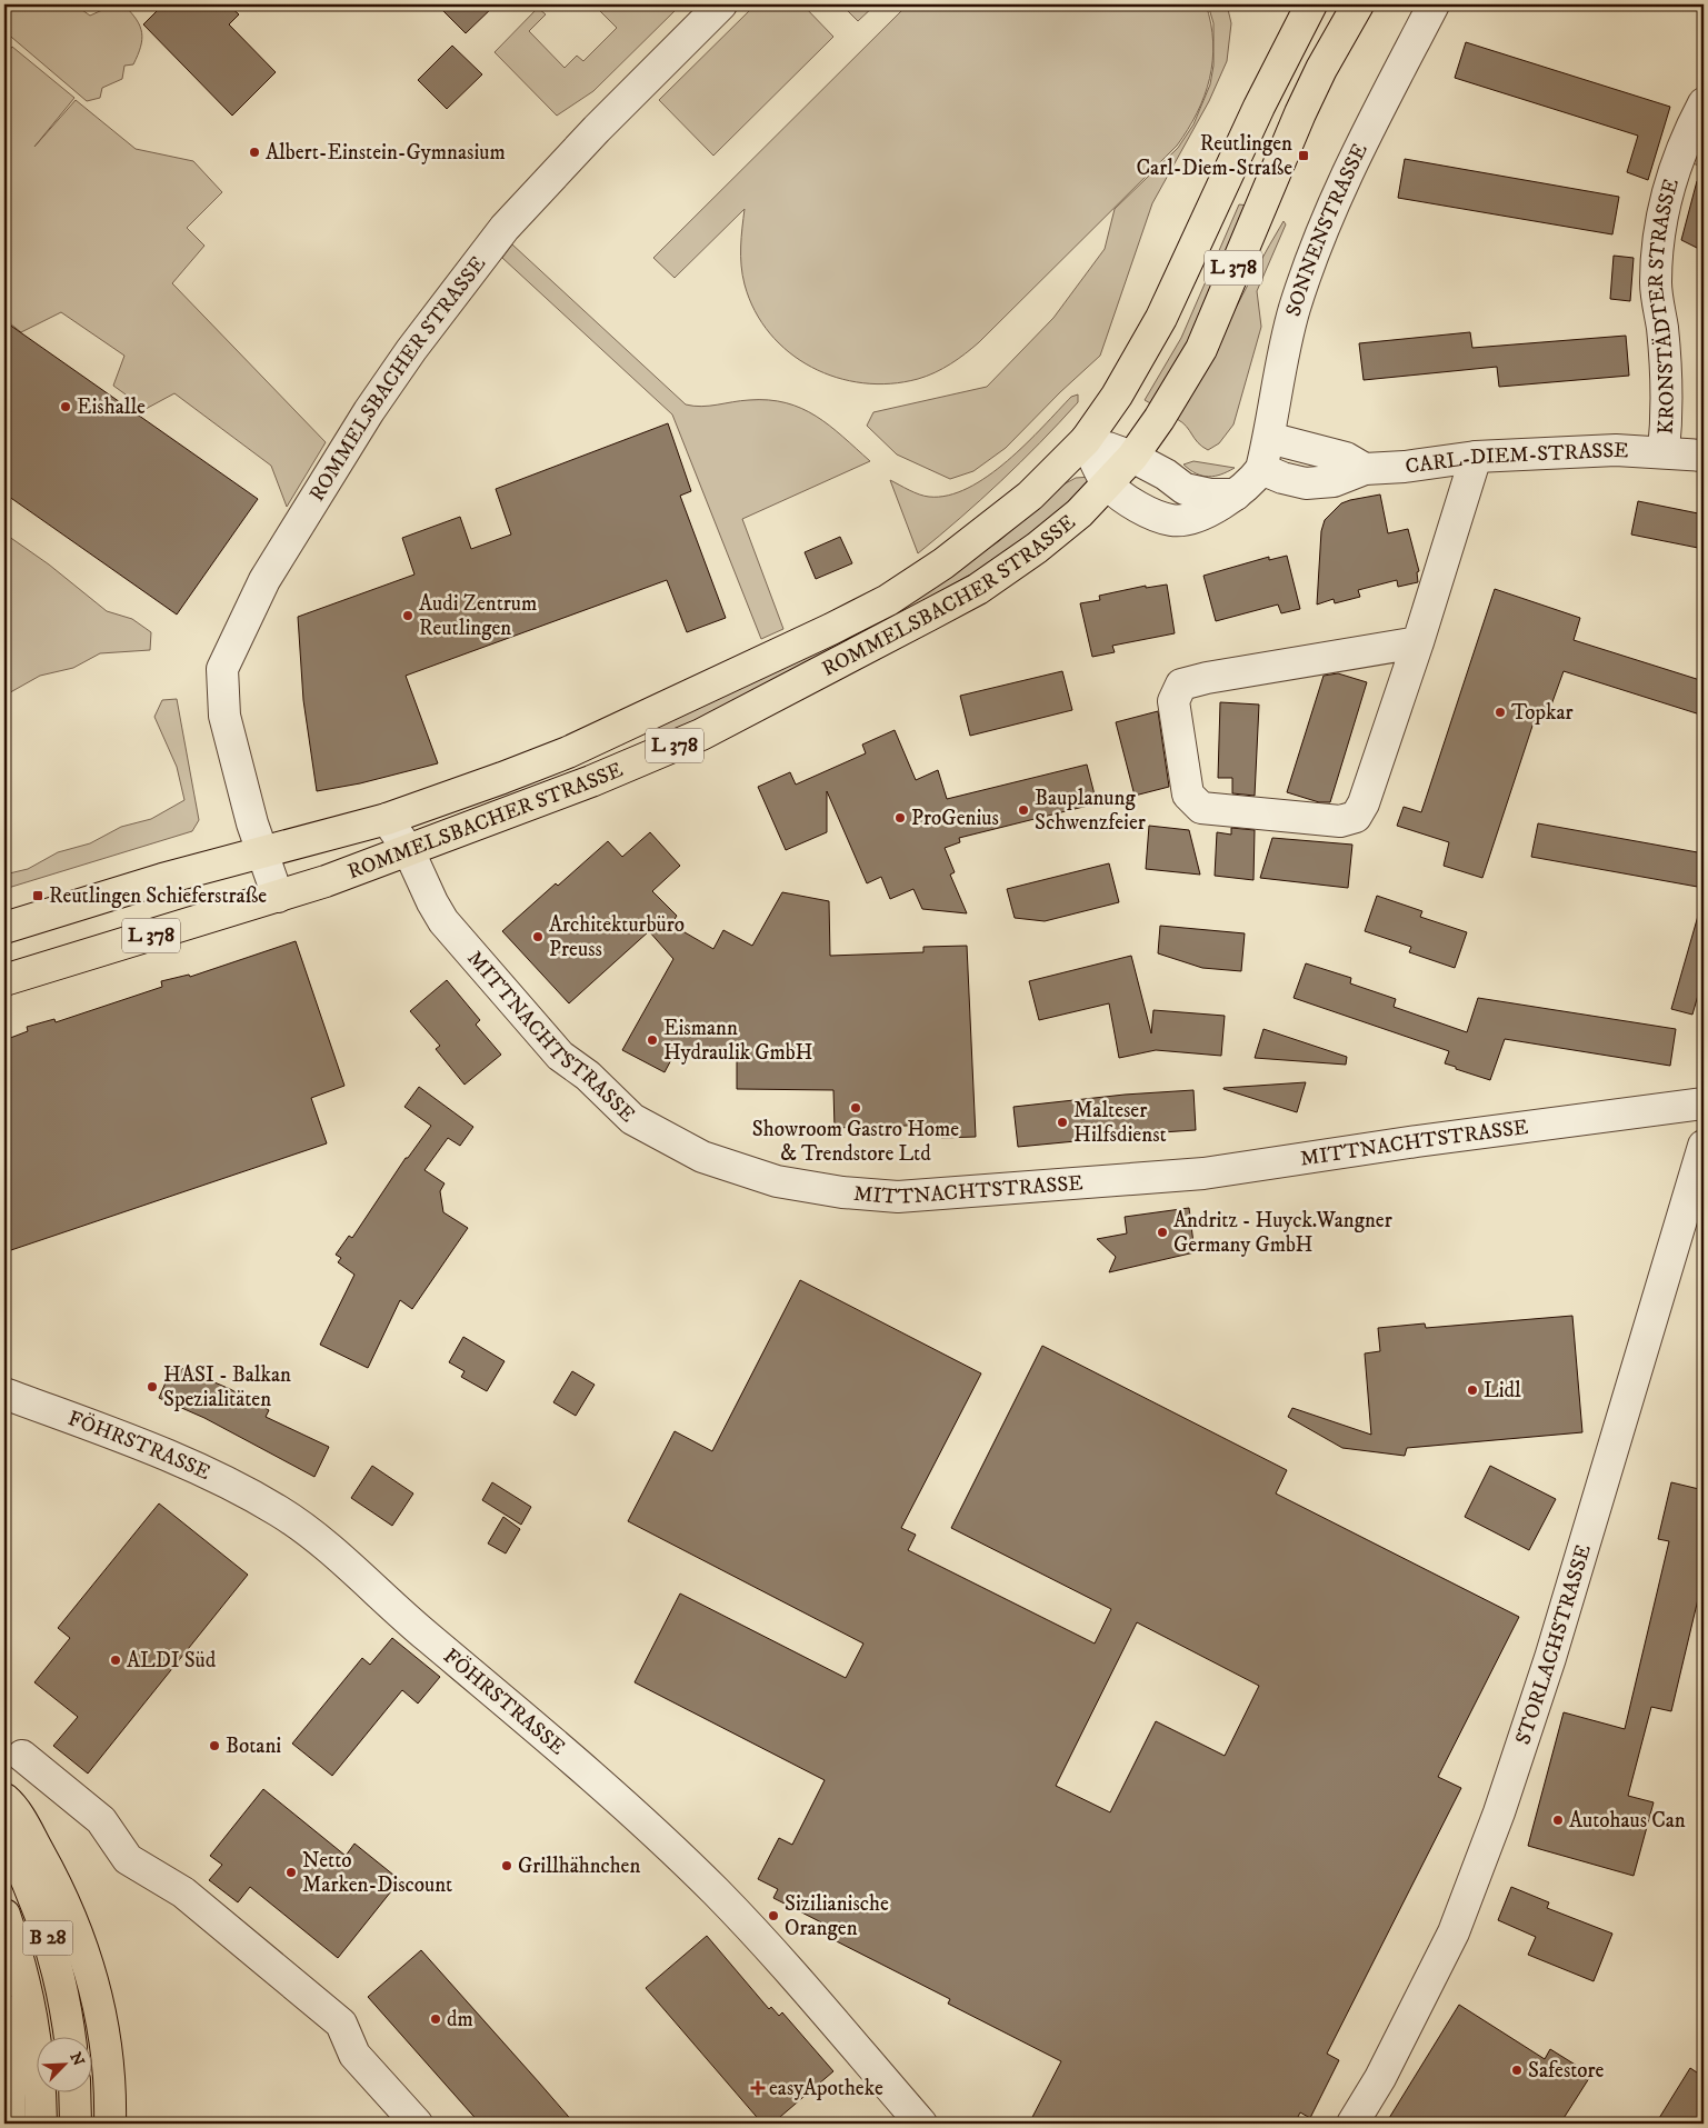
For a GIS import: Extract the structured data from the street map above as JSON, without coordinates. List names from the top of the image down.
{
  "streets": {
    "main road": ["L 378", "ROMMELSBACHER STRASSE", "B 28"],
    "street": [
      "SONNENSTRASSE",
      "KRONSTÄDTER STRASSE",
      "CARL-DIEM-STRASSE",
      "MITTNACHTSTRASSE",
      "FÖHRSTRASSE",
      "STORLACHSTRASSE"
    ]
  },
  "crossings": [
    ["SONNENSTRASSE", "CARL-DIEM-STRASSE"],
    ["KRONSTÄDTER STRASSE", "CARL-DIEM-STRASSE"],
    ["ROMMELSBACHER STRASSE", "MITTNACHTSTRASSE"]
  ],
  "places": {
    "other": [
      "Albert-Einstein-Gymnasium",
      "Eishalle",
      "Audi Zentrum Reutlingen",
      "Topkar",
      "Bauplanung Schwenzfeier",
      "ProGenius",
      "Architekturbüro Preuss",
      "Eismann Hydraulik GmbH",
      "Showroom Gastro Home & Trendstore Ltd",
      "Malteser Hilfsdienst",
      "Andritz - Huyck.Wangner Germany GmbH",
      "HASI - Balkan Spezialitäten",
      "Lidl",
      "ALDI Süd",
      "Botani",
      "Autohaus Can",
      "Grillhähnchen",
      "Netto Marken-Discount",
      "Sizilianische Orangen",
      "dm",
      "Safestore"
    ],
    "transit": ["Reutlingen Carl-Diem-Straße", "Reutlingen Schieferstraße"],
    "health": ["easyApotheke"]
  },
  "north": "top right"
}
